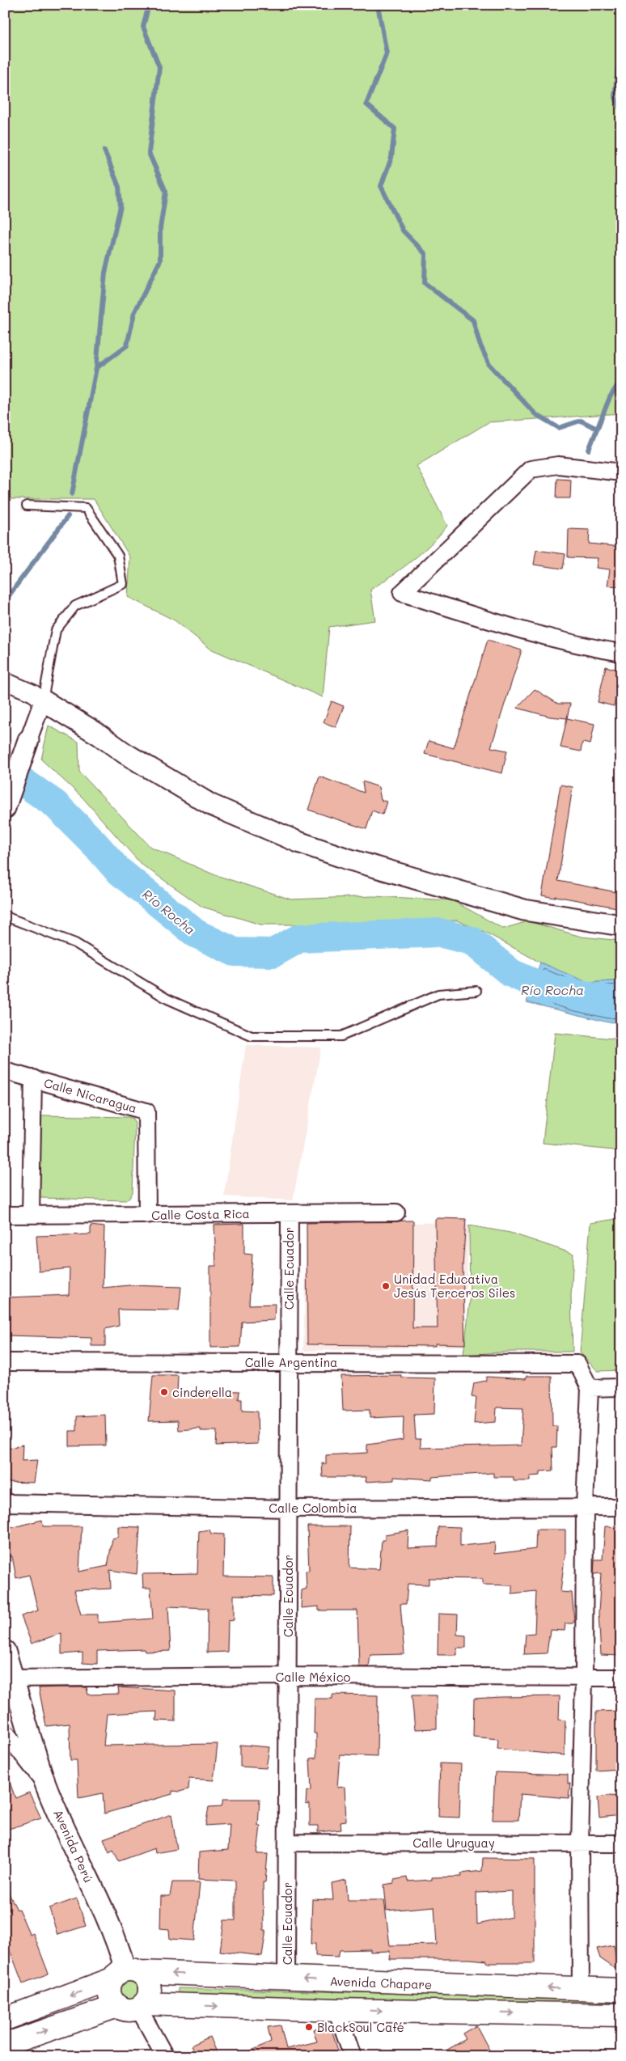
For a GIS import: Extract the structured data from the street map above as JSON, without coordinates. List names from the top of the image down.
{
  "streets": {
    "main road": ["Avenida Chapare"],
    "street": [
      "Calle Nicaragua",
      "Calle Costa Rica",
      "Calle Ecuador",
      "Calle Argentina",
      "Calle Colombia",
      "Calle México",
      "Calle Uruguay",
      "Avenida Perú"
    ]
  },
  "crossings": [
    ["Calle Nicaragua", "Calle Costa Rica"],
    ["Calle Costa Rica", "Calle Ecuador"],
    ["Calle Ecuador", "Calle Argentina"],
    ["Calle Ecuador", "Calle Colombia"],
    ["Calle Ecuador", "Calle México"],
    ["Calle Ecuador", "Calle Uruguay"],
    ["Calle Ecuador", "Avenida Chapare"],
    ["Avenida Perú", "Avenida Chapare"]
  ],
  "water": ["Río Rocha"],
  "places": ["Unidad Educativa Jesús Terceros Siles", "cinderella", "BlackSoul Café"]
}
